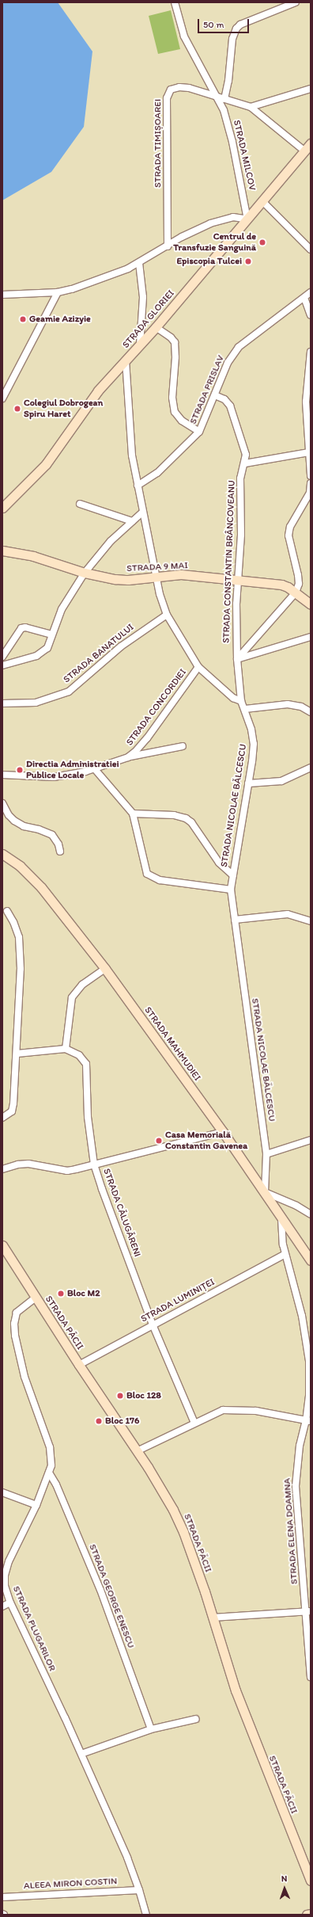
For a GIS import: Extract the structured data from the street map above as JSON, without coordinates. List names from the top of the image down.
{
  "streets": {
    "street": [
      "STRADA TIMIȘOAREI",
      "STRADA MILCOV",
      "STRADA GLORIEI",
      "STRADA PRISLAV",
      "STRADA CONSTANTIN BRÂNCOVEANU",
      "STRADA 9 MAI",
      "STRADA BANATULUI",
      "STRADA CONCORDIEI",
      "STRADA NICOLAE BĂLCESCU",
      "STRADA MAHMUDIEI",
      "STRADA CĂLUGĂRENI",
      "STRADA LUMINIȚEI",
      "STRADA PĂCII",
      "STRADA ELENA DOAMNA",
      "STRADA GEORGE ENESCU",
      "STRADA PLUGARILOR",
      "ALEEA MIRON COSTIN"
    ]
  },
  "crossings": [
    ["STRADA TIMIȘOAREI", "STRADA MILCOV"],
    ["STRADA MILCOV", "STRADA GLORIEI"],
    ["STRADA PRISLAV", "STRADA CONSTANTIN BRÂNCOVEANU"],
    ["STRADA CONSTANTIN BRÂNCOVEANU", "STRADA 9 MAI"],
    ["STRADA CONSTANTIN BRÂNCOVEANU", "STRADA NICOLAE BĂLCESCU"],
    ["STRADA NICOLAE BĂLCESCU", "STRADA MAHMUDIEI"],
    ["STRADA MAHMUDIEI", "STRADA ELENA DOAMNA"],
    ["STRADA CĂLUGĂRENI", "STRADA LUMINIȚEI"],
    ["STRADA LUMINIȚEI", "STRADA PĂCII"],
    ["STRADA LUMINIȚEI", "STRADA ELENA DOAMNA"],
    ["STRADA PĂCII", "STRADA PLUGARILOR"],
    ["STRADA GEORGE ENESCU", "STRADA PLUGARILOR"],
    ["STRADA PLUGARILOR", "ALEEA MIRON COSTIN"]
  ],
  "places": [
    "Centrul de Transfuzie Sanguină",
    "Episcopia Tulcei",
    "Geamie Azizyie",
    "Colegiul Dobrogean Spiru Haret",
    "Directia Administratiei Publice Locale",
    "Casa Memorială Constantin Gavenea",
    "Bloc M2",
    "Bloc 128",
    "Bloc 176"
  ],
  "scale_bar": "50 m",
  "north": "top"
}
